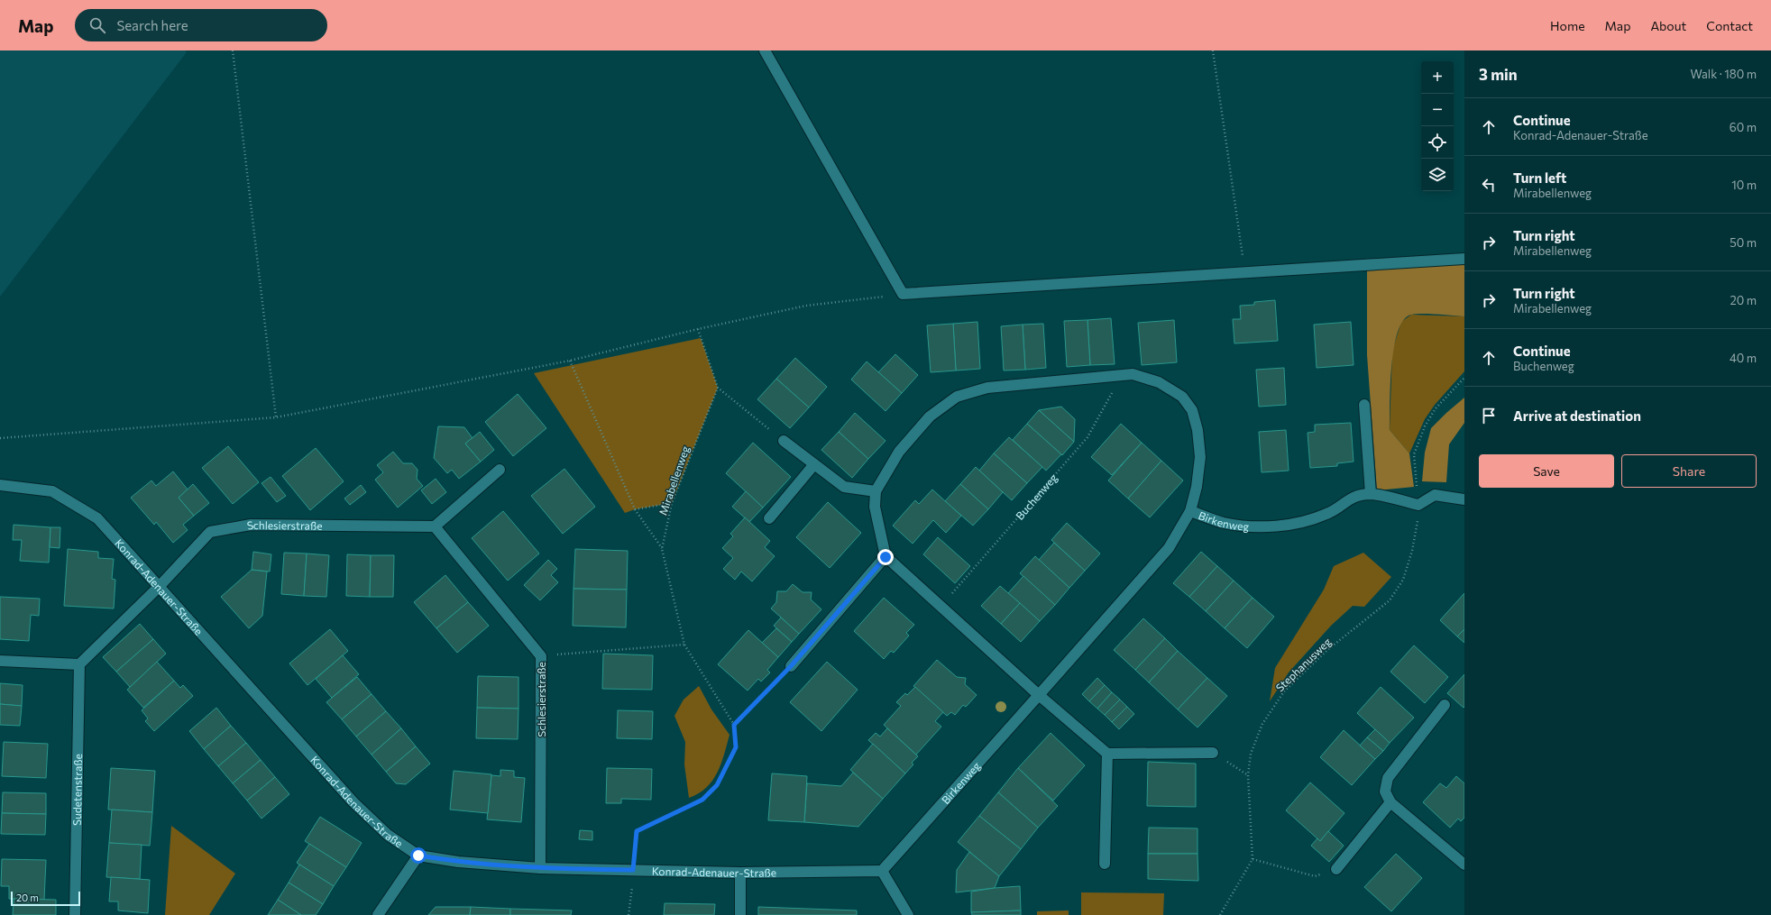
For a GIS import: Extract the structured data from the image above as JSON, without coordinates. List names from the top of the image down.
{
  "streets": {
    "street": [
      "Birkenweg",
      "Schlesierstraße",
      "Konrad-Adenauer-Straße",
      "Sudetenstraße"
    ],
    "path": ["Mirabellenweg", "Buchenweg", "Stephanusweg"]
  },
  "crossings": [
    ["Mirabellenweg", "Konrad-Adenauer-Straße"],
    ["Birkenweg", "Konrad-Adenauer-Straße"],
    ["Birkenweg", "Stephanusweg"],
    ["Schlesierstraße", "Konrad-Adenauer-Straße"]
  ],
  "scale_bar": "20 m",
  "page": {
    "header": "Map",
    "search": "Search here",
    "nav": [
      "Home",
      "Map",
      "About",
      "Contact"
    ],
    "heading": ["3 min", "Walk · 180 m"],
    "map_buttons": ["+", "−"],
    "list": [
      ["Continue", "Konrad-Adenauer-Straße", "60 m"],
      ["Turn left", "Mirabellenweg", "10 m"],
      ["Turn right", "Mirabellenweg", "50 m"],
      ["Turn right", "Mirabellenweg", "20 m"],
      ["Continue", "Buchenweg", "40 m"],
      "Arrive at destination"
    ],
    "buttons": ["Save", "Share"],
    "scale": "20 m"
  }
}
